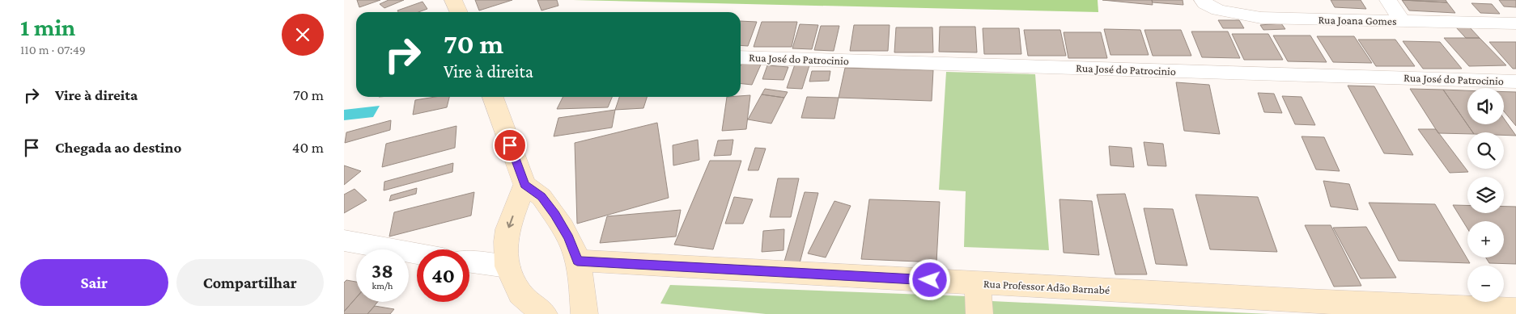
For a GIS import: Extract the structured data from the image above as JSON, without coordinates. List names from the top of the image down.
{
  "streets": {
    "street": ["Rua Joana Gomes", "Rua José do Patrocinio", "Rua Professor Adão Barnabé"]
  },
  "page": {
    "heading": ["1 min", "110 m · 07:49"],
    "turn": ["70 m", "Vire à direita"],
    "list": [
      {
        "name": "Vire à direita",
        "value": "70 m"
      },
      {
        "name": "Chegada ao destino",
        "value": "40 m"
      }
    ],
    "map_buttons": ["+", "−"],
    "speed": "38 km/h",
    "limit": "40",
    "buttons": ["Sair", "Compartilhar"]
  }
}
